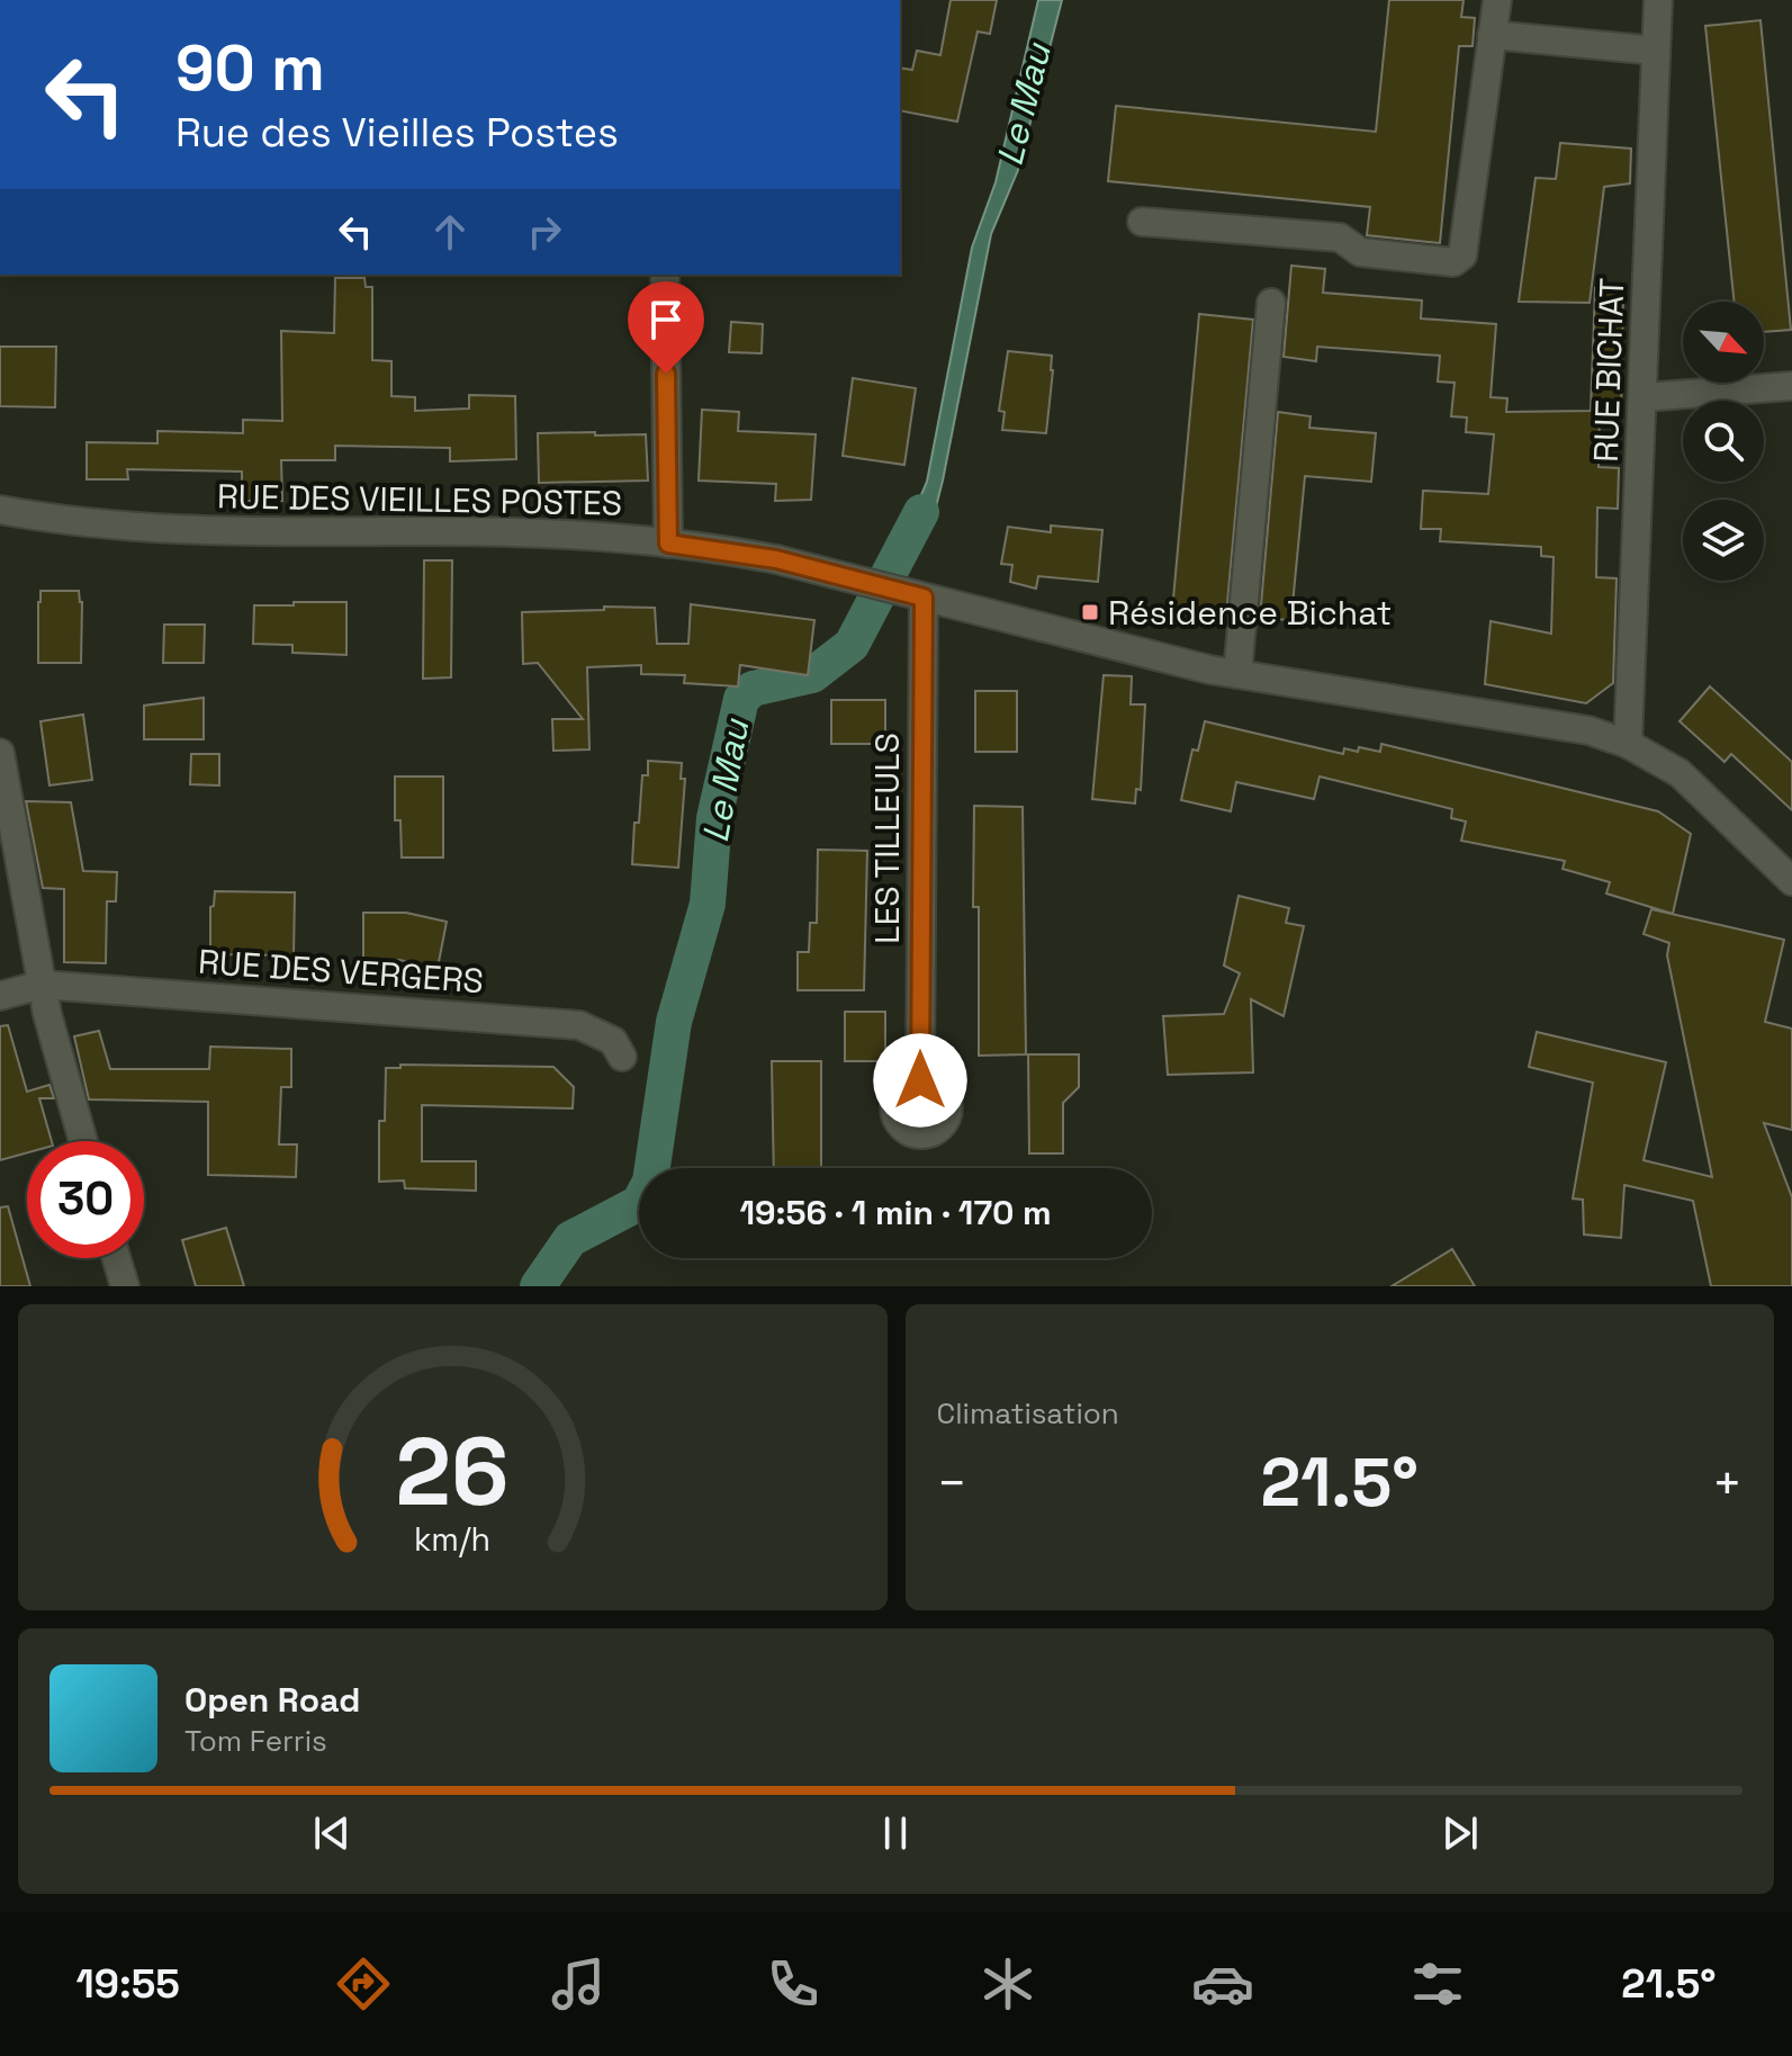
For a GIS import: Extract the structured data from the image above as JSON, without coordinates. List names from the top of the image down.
{
  "streets": {
    "street": [
      "RUE BICHAT",
      "RUE DES VIEILLES POSTES",
      "LES TILLEULS",
      "RUE DES VERGERS"
    ]
  },
  "crossings": [
    ["RUE BICHAT", "RUE DES VIEILLES POSTES"],
    ["RUE DES VIEILLES POSTES", "LES TILLEULS"]
  ],
  "water": ["Le Mau"],
  "places": {
    "transit": ["Résidence Bichat"]
  },
  "north": "bottom right",
  "page": {
    "turn": ["90 m", "Rue des Vieilles Postes"],
    "limit": "30",
    "trip": "19:56 · 1 min · 170 m",
    "tile": "Climatisation",
    "heat": ["−", "21.5°", "+"],
    "song": ["Open Road", "Tom Ferris"],
    "tabs": ["19:55", "21.5°"],
    "gauge": ["26", "km/h"]
  }
}
